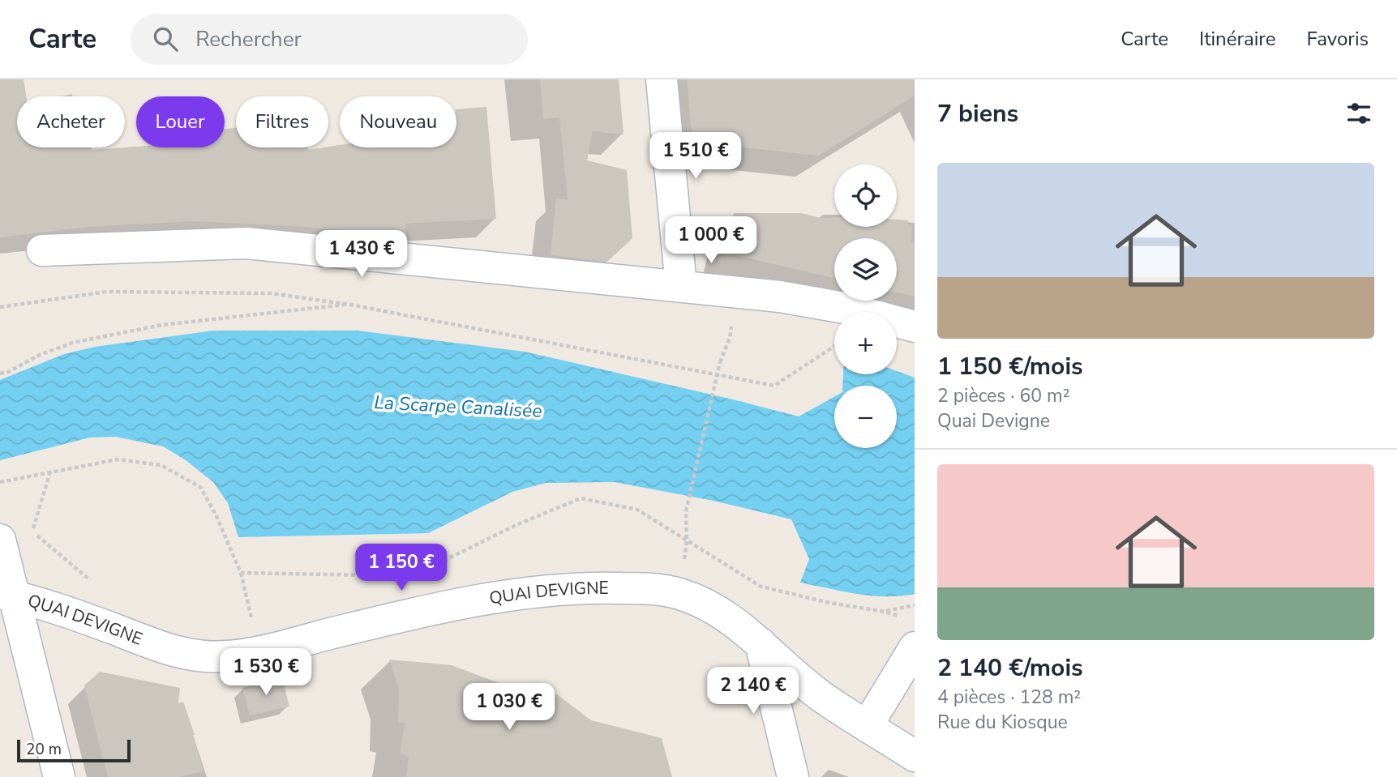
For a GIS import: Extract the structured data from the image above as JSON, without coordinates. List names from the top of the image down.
{
  "streets": {
    "street": ["QUAI DEVIGNE"]
  },
  "water": ["La Scarpe Canalisée"],
  "scale_bar": "20 m",
  "page": {
    "header": "Carte",
    "search": "Rechercher",
    "nav": ["Carte", "Itinéraire", "Favoris"],
    "heading": "7 biens",
    "chip": [
      "Acheter",
      "Louer",
      "Filtres",
      "Nouveau"
    ],
    "price": [
      "1 510 €",
      "1 000 €",
      "1 430 €",
      "1 150 €",
      "1 530 €",
      "2 140 €",
      "1 030 €"
    ],
    "list": [
      {
        "name": "1 150 €/mois",
        "note": "2 pièces · 60 m² · Quai Devigne"
      },
      {
        "name": "2 140 €/mois",
        "note": "4 pièces · 128 m² · Rue du Kiosque"
      }
    ],
    "map_buttons": ["+", "−"],
    "scale": "20 m"
  }
}
